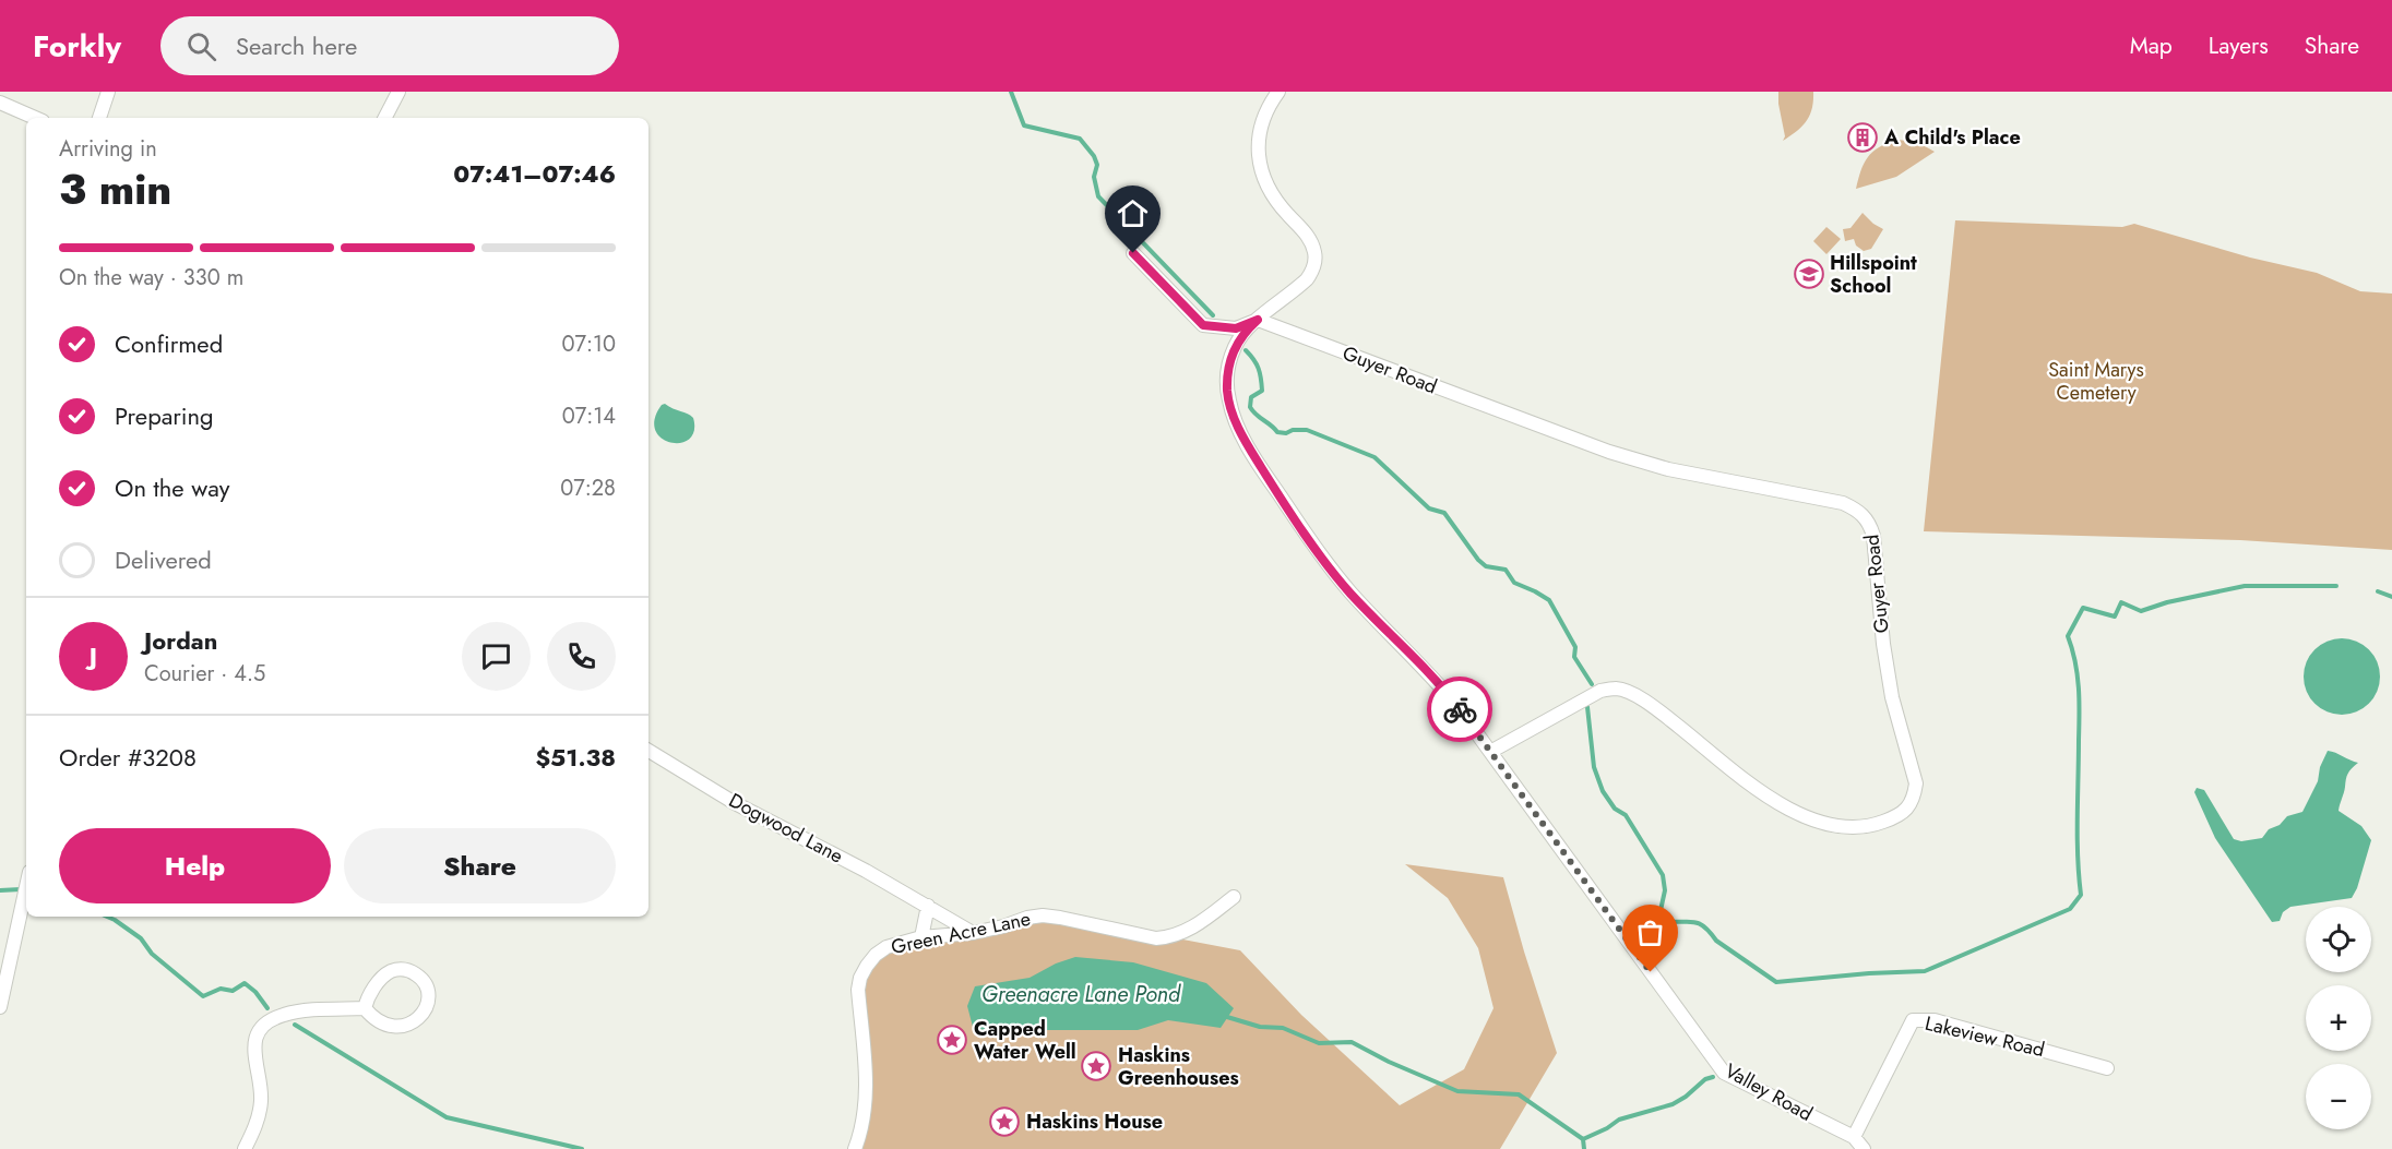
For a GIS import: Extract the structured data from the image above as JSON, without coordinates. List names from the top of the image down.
{
  "streets": {
    "street": [
      "Guyer Road",
      "Dogwood Lane",
      "Green Acre Lane",
      "Lakeview Road",
      "Valley Road"
    ]
  },
  "crossings": [
    ["Guyer Road", "Valley Road"],
    ["Dogwood Lane", "Green Acre Lane"],
    ["Lakeview Road", "Valley Road"]
  ],
  "water": ["Greenacre Lane Pond"],
  "parks": ["Saint Marys Cemetery"],
  "places": {
    "building": ["A Child's Place"],
    "school or university": ["Hillspoint School"],
    "place": ["Capped Water Well", "Haskins Greenhouses", "Haskins House"]
  },
  "page": {
    "header": "Forkly",
    "search": "Search here",
    "nav": ["Map", "Layers", "Share"],
    "heading": ["3 min", "Arriving in", "07:41–07:46"],
    "panel": [
      "Jordan",
      "Courier · 4.5",
      "Order #3208",
      "$51.38"
    ],
    "bar": "On the way · 330 m",
    "list": [
      ["Confirmed", "07:10"],
      ["Preparing", "07:14"],
      ["On the way", "07:28"],
      "Delivered"
    ],
    "round": "J",
    "buttons": ["Help", "Share"],
    "map_buttons": ["+", "−"]
  }
}
